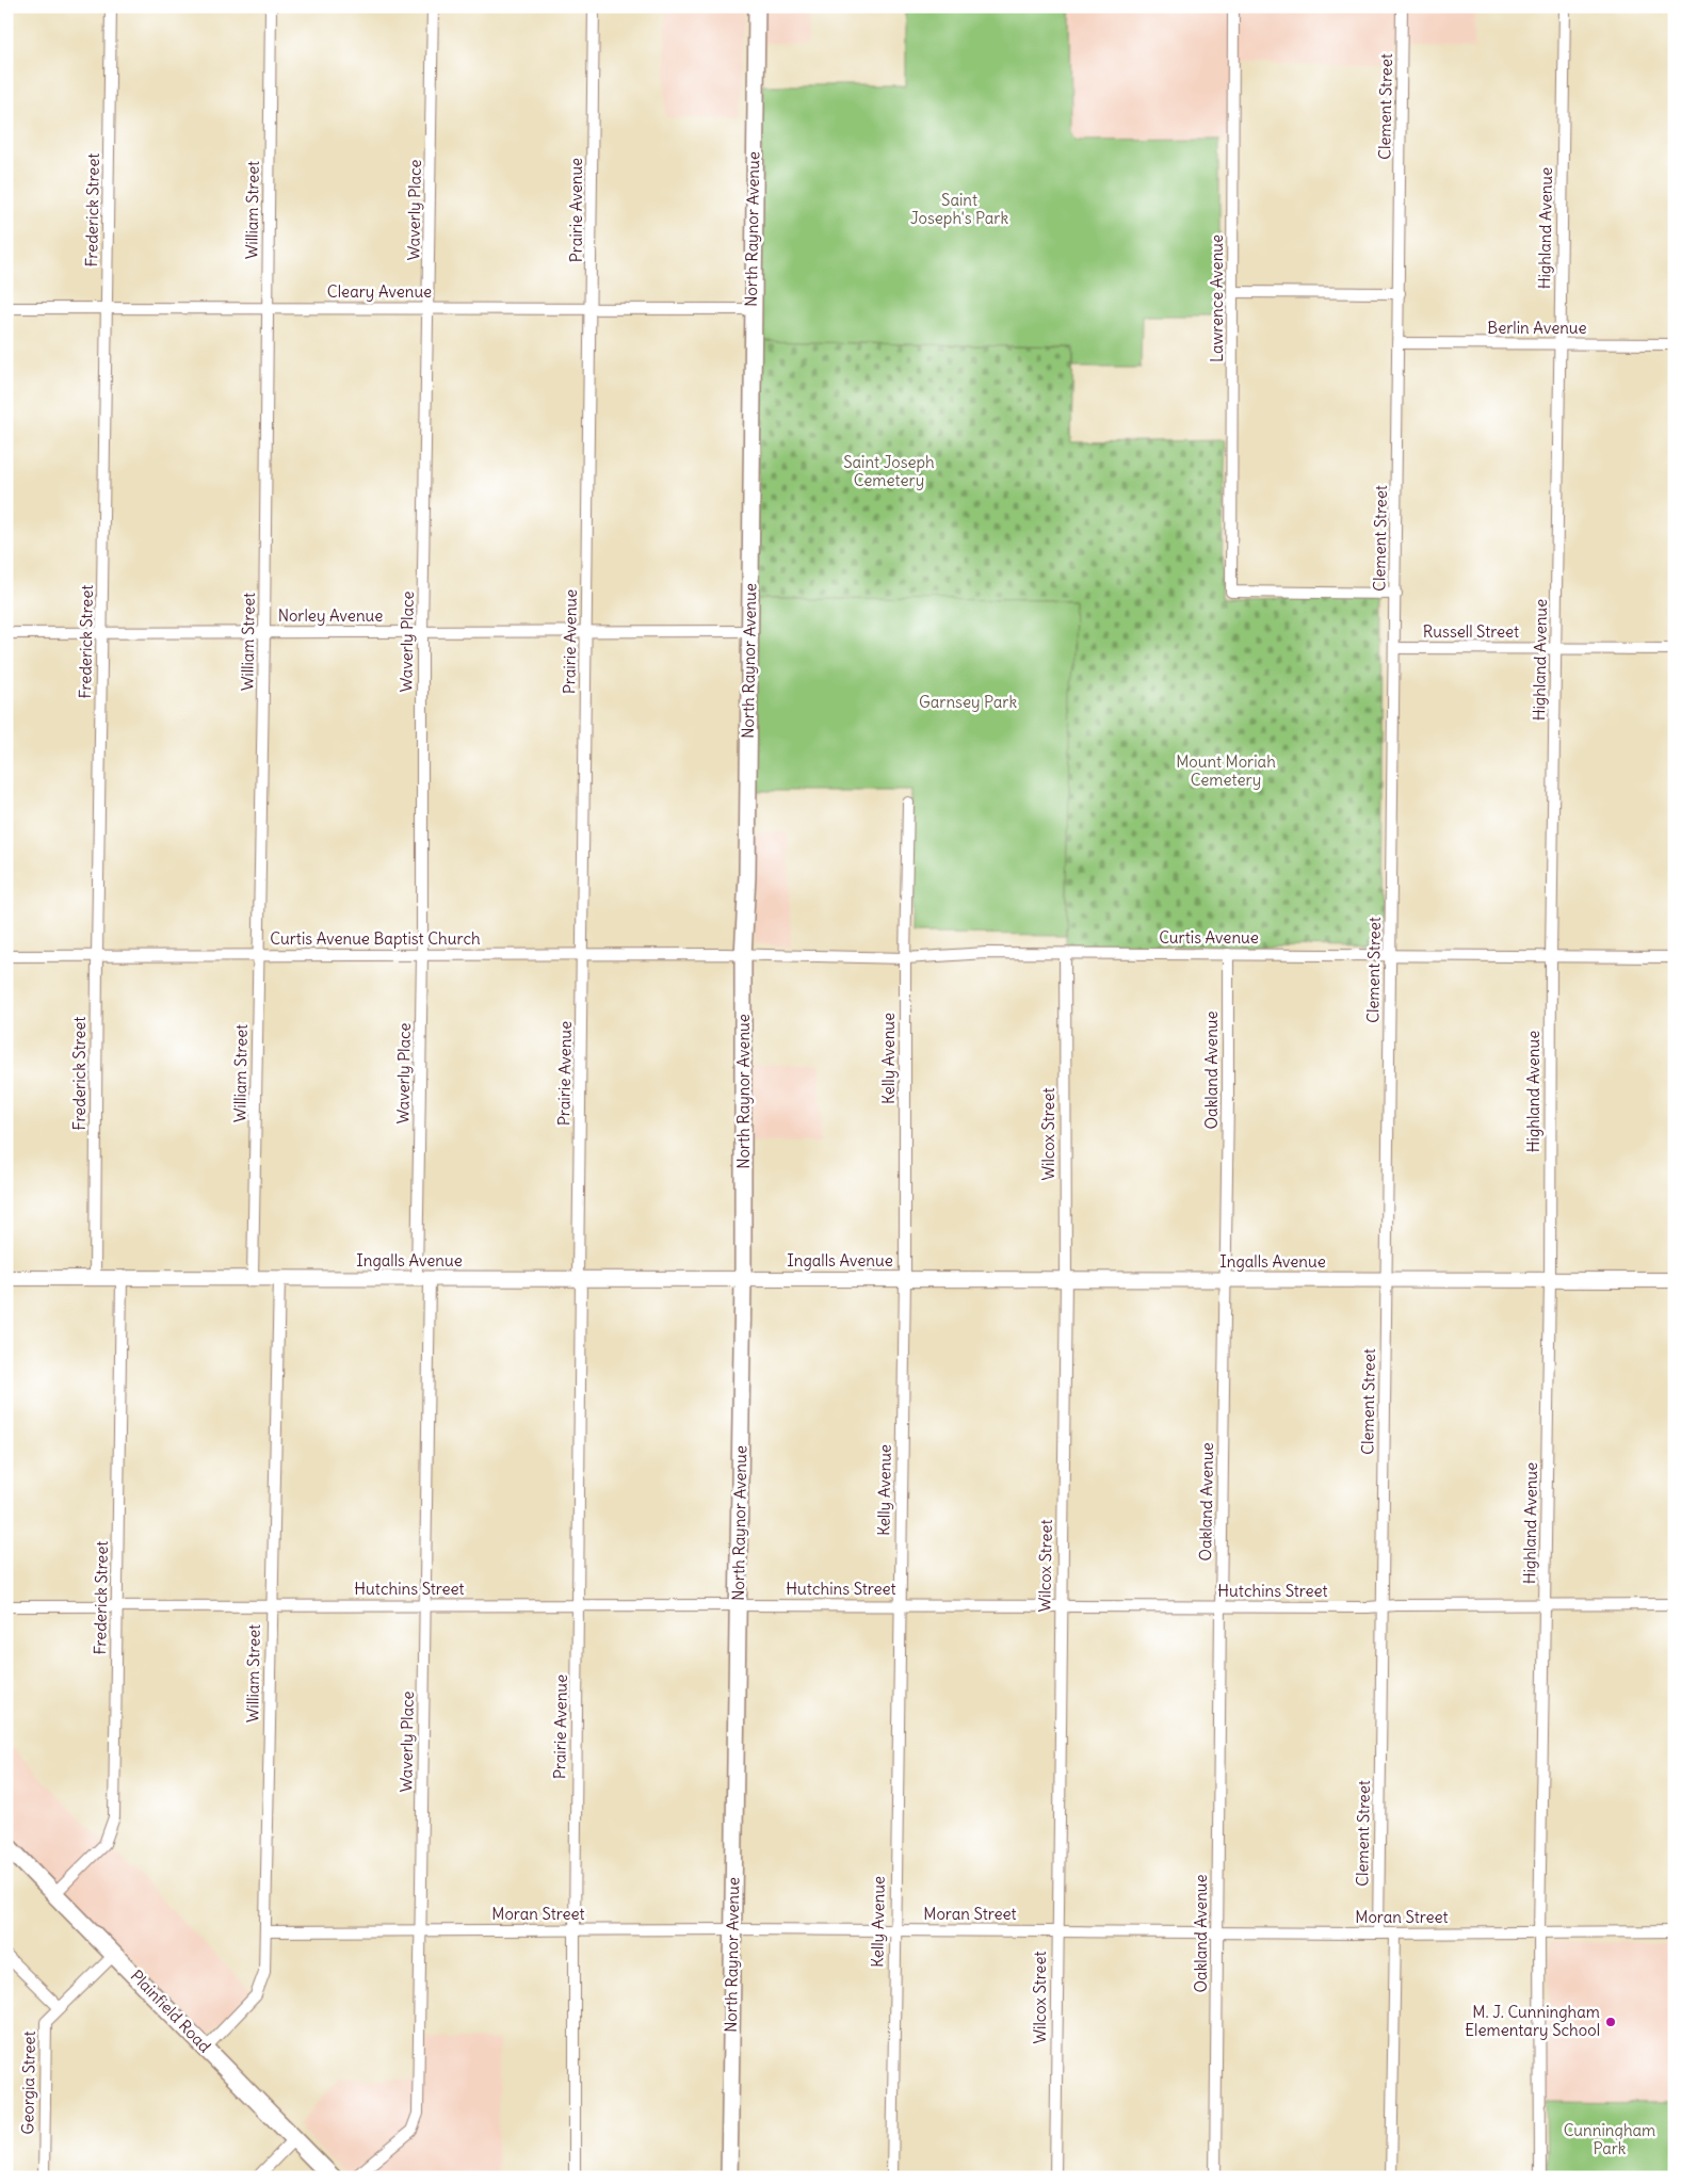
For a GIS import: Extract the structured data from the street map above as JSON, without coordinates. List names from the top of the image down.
{
  "streets": {
    "main road": ["North Raynor Avenue", "Plainfield Road"],
    "street": [
      "Clement Street",
      "Frederick Street",
      "William Street",
      "Waverly Place",
      "Prairie Avenue",
      "Highland Avenue",
      "Cleary Avenue",
      "Lawrence Avenue",
      "Berlin Avenue",
      "Norley Avenue",
      "Russell Street",
      "Curtis Avenue",
      "Curtis Avenue Baptist Church",
      "Kelly Avenue",
      "Oakland Avenue",
      "Wilcox Street",
      "Ingalls Avenue",
      "Hutchins Street",
      "Moran Street",
      "Georgia Street"
    ]
  },
  "crossings": [
    ["Clement Street", "Lawrence Avenue"],
    ["Clement Street", "Berlin Avenue"],
    ["Clement Street", "Russell Street"],
    ["Clement Street", "Curtis Avenue"],
    ["Clement Street", "Ingalls Avenue"],
    ["Clement Street", "Hutchins Street"],
    ["Clement Street", "Moran Street"],
    ["Frederick Street", "Cleary Avenue"],
    ["Frederick Street", "Norley Avenue"],
    ["Frederick Street", "Curtis Avenue Baptist Church"],
    ["Frederick Street", "Ingalls Avenue"],
    ["Frederick Street", "Hutchins Street"],
    ["Frederick Street", "Plainfield Road"],
    ["William Street", "Cleary Avenue"],
    ["William Street", "Norley Avenue"],
    ["William Street", "Curtis Avenue Baptist Church"],
    ["William Street", "Ingalls Avenue"],
    ["William Street", "Hutchins Street"],
    ["William Street", "Moran Street"],
    ["William Street", "Plainfield Road"],
    ["Waverly Place", "Cleary Avenue"],
    ["Waverly Place", "Norley Avenue"],
    ["Waverly Place", "Curtis Avenue Baptist Church"],
    ["Waverly Place", "Ingalls Avenue"],
    ["Waverly Place", "Hutchins Street"],
    ["Waverly Place", "Moran Street"],
    ["Prairie Avenue", "Cleary Avenue"],
    ["Prairie Avenue", "Norley Avenue"],
    ["Prairie Avenue", "Curtis Avenue Baptist Church"],
    ["Prairie Avenue", "Ingalls Avenue"],
    ["Prairie Avenue", "Hutchins Street"],
    ["Prairie Avenue", "Moran Street"],
    ["Highland Avenue", "Berlin Avenue"],
    ["Highland Avenue", "Russell Street"],
    ["Highland Avenue", "Curtis Avenue"],
    ["Highland Avenue", "Ingalls Avenue"],
    ["Highland Avenue", "Hutchins Street"],
    ["Highland Avenue", "Moran Street"],
    ["North Raynor Avenue", "Cleary Avenue"],
    ["North Raynor Avenue", "Norley Avenue"],
    ["North Raynor Avenue", "Curtis Avenue"],
    ["North Raynor Avenue", "Curtis Avenue Baptist Church"],
    ["North Raynor Avenue", "Ingalls Avenue"],
    ["North Raynor Avenue", "Hutchins Street"],
    ["North Raynor Avenue", "Moran Street"],
    ["Curtis Avenue", "Curtis Avenue Baptist Church"],
    ["Curtis Avenue", "Kelly Avenue"],
    ["Curtis Avenue", "Oakland Avenue"],
    ["Curtis Avenue", "Wilcox Street"],
    ["Kelly Avenue", "Ingalls Avenue"],
    ["Kelly Avenue", "Hutchins Street"],
    ["Kelly Avenue", "Moran Street"],
    ["Oakland Avenue", "Ingalls Avenue"],
    ["Oakland Avenue", "Hutchins Street"],
    ["Oakland Avenue", "Moran Street"],
    ["Wilcox Street", "Ingalls Avenue"],
    ["Wilcox Street", "Hutchins Street"],
    ["Wilcox Street", "Moran Street"],
    ["Plainfield Road", "Georgia Street"]
  ],
  "parks": [
    "Saint Joseph's Park",
    "Saint Joseph Cemetery",
    "Garnsey Park",
    "Mount Moriah Cemetery",
    "Cunningham Park"
  ],
  "places": ["M. J. Cunningham Elementary School"]
}
